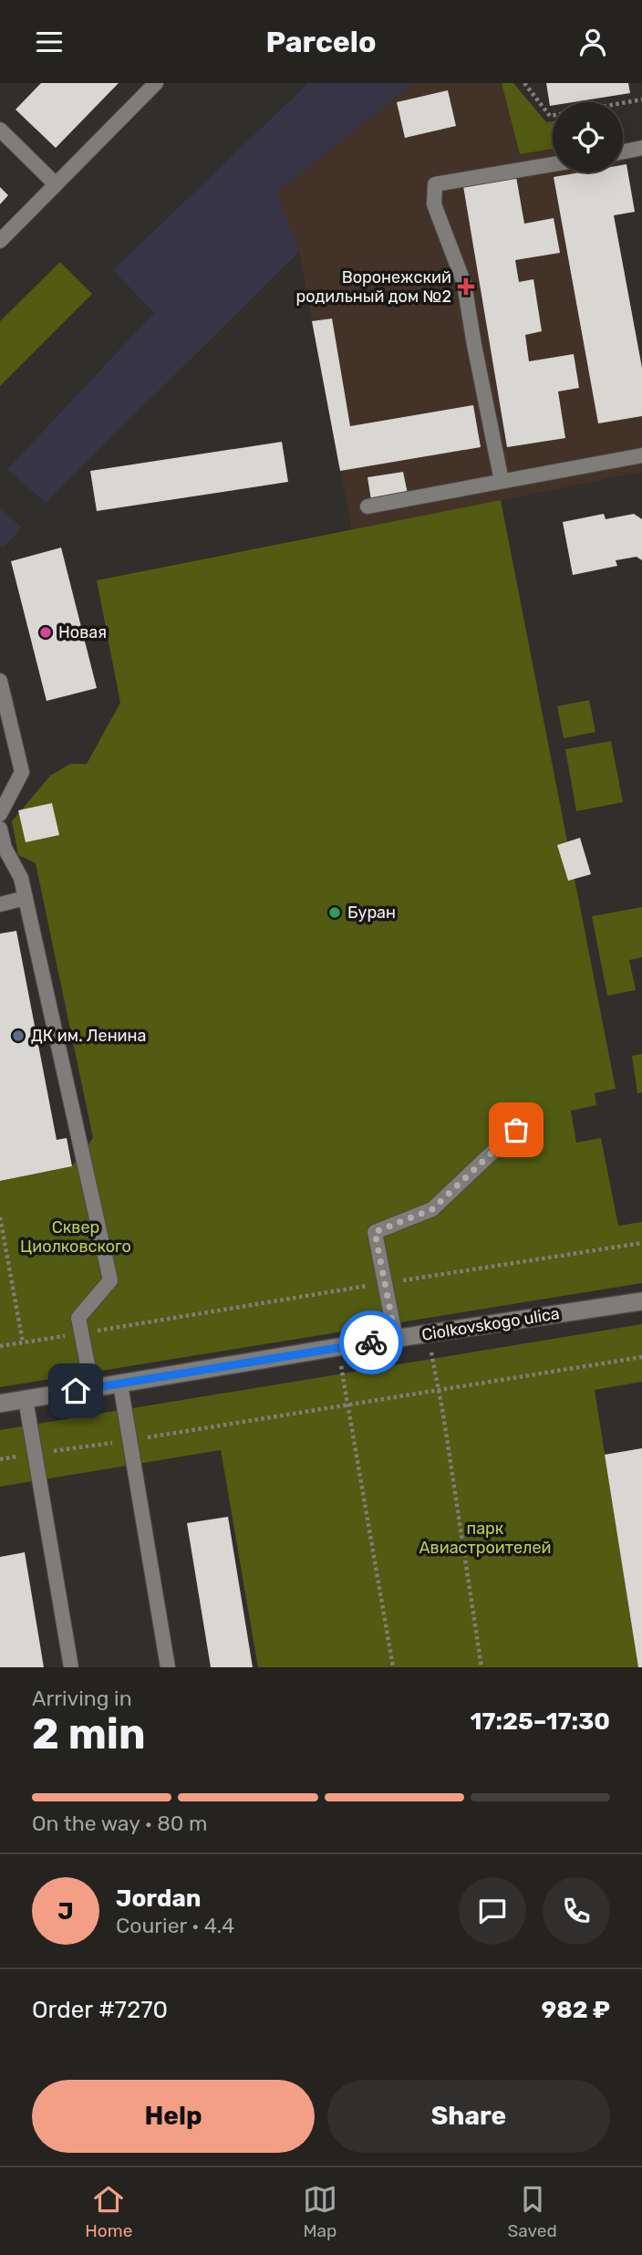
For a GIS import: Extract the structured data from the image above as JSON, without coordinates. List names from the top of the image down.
{
  "streets": {
    "street": ["Ciolkovskogo ulica"]
  },
  "parks": ["Сквер Циолковского", "парк Авиастроителей"],
  "places": {
    "health": ["Воронежский родильный дом №2"],
    "other": ["Новая", "Буран", "ДК им. Ленина"]
  },
  "page": {
    "header": "Parcelo",
    "heading": ["2 min", "Arriving in", "17:25–17:30"],
    "panel": [
      "Jordan",
      "Courier · 4.4",
      "Order #7270",
      "982 ₽"
    ],
    "bar": "On the way · 80 m",
    "round": "J",
    "buttons": ["Help", "Share"],
    "tabs": ["Home", "Map", "Saved"]
  }
}
